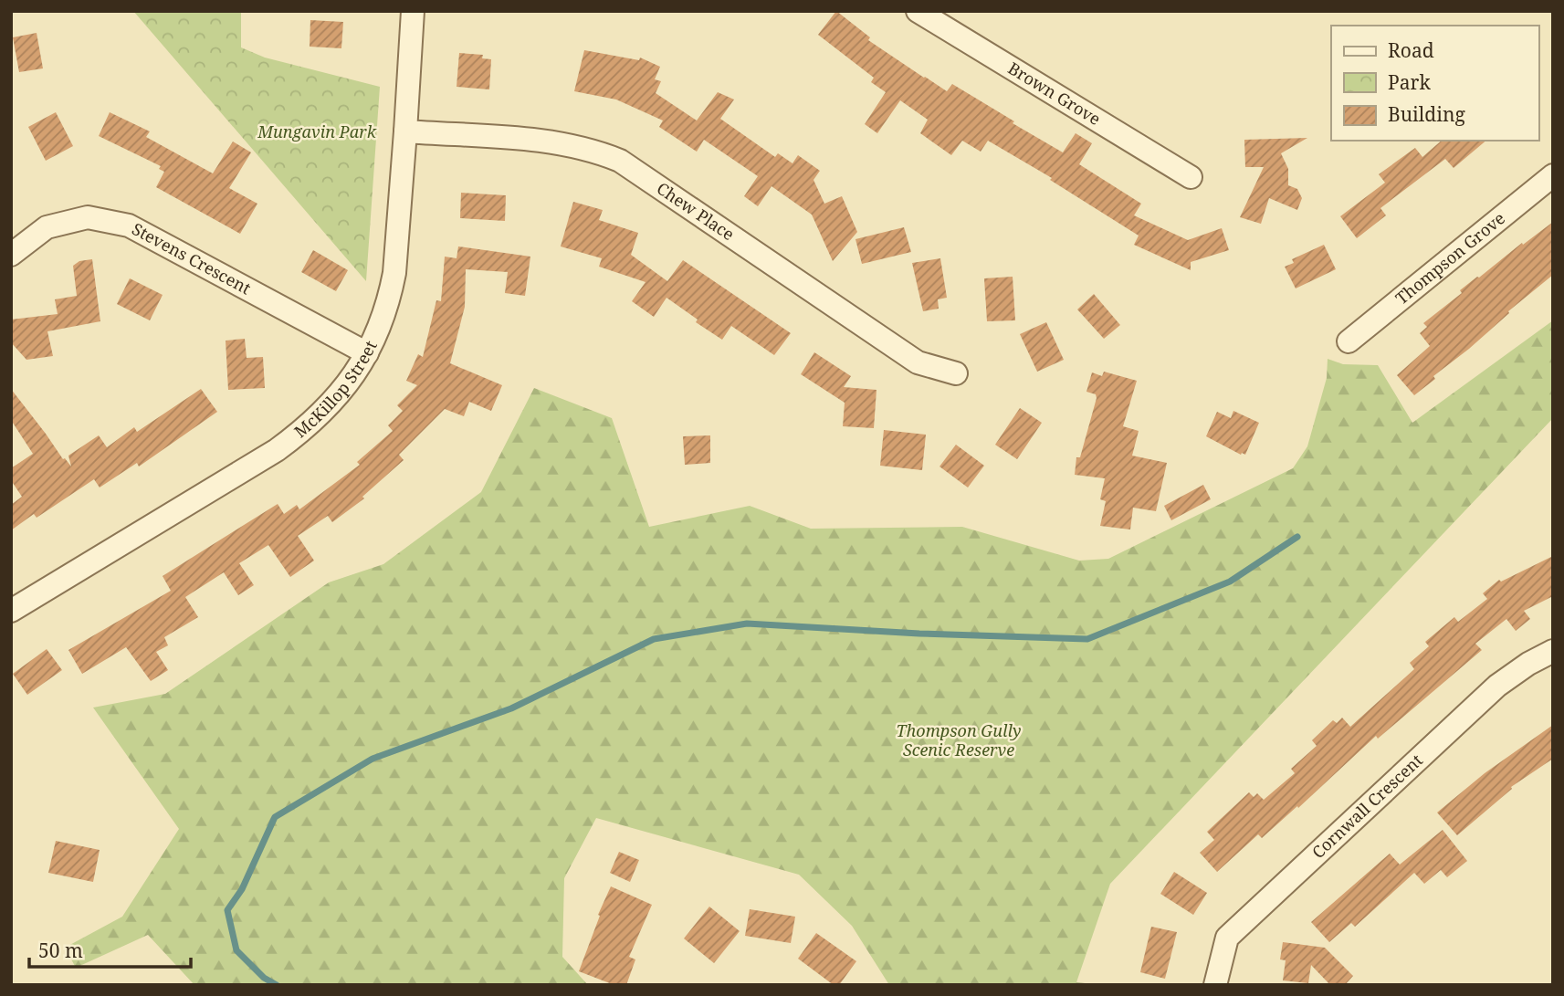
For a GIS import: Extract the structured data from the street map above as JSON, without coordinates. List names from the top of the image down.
{
  "streets": {
    "street": [
      "Brown Grove",
      "Chew Place",
      "Thompson Grove",
      "Stevens Crescent",
      "McKillop Street",
      "Cornwall Crescent"
    ]
  },
  "crossings": [
    ["Chew Place", "McKillop Street"],
    ["Stevens Crescent", "McKillop Street"]
  ],
  "parks": ["Mungavin Park", "Thompson Gully Scenic Reserve"],
  "legend": ["Road", "Park", "Building"],
  "scale_bar": "50 m"
}
